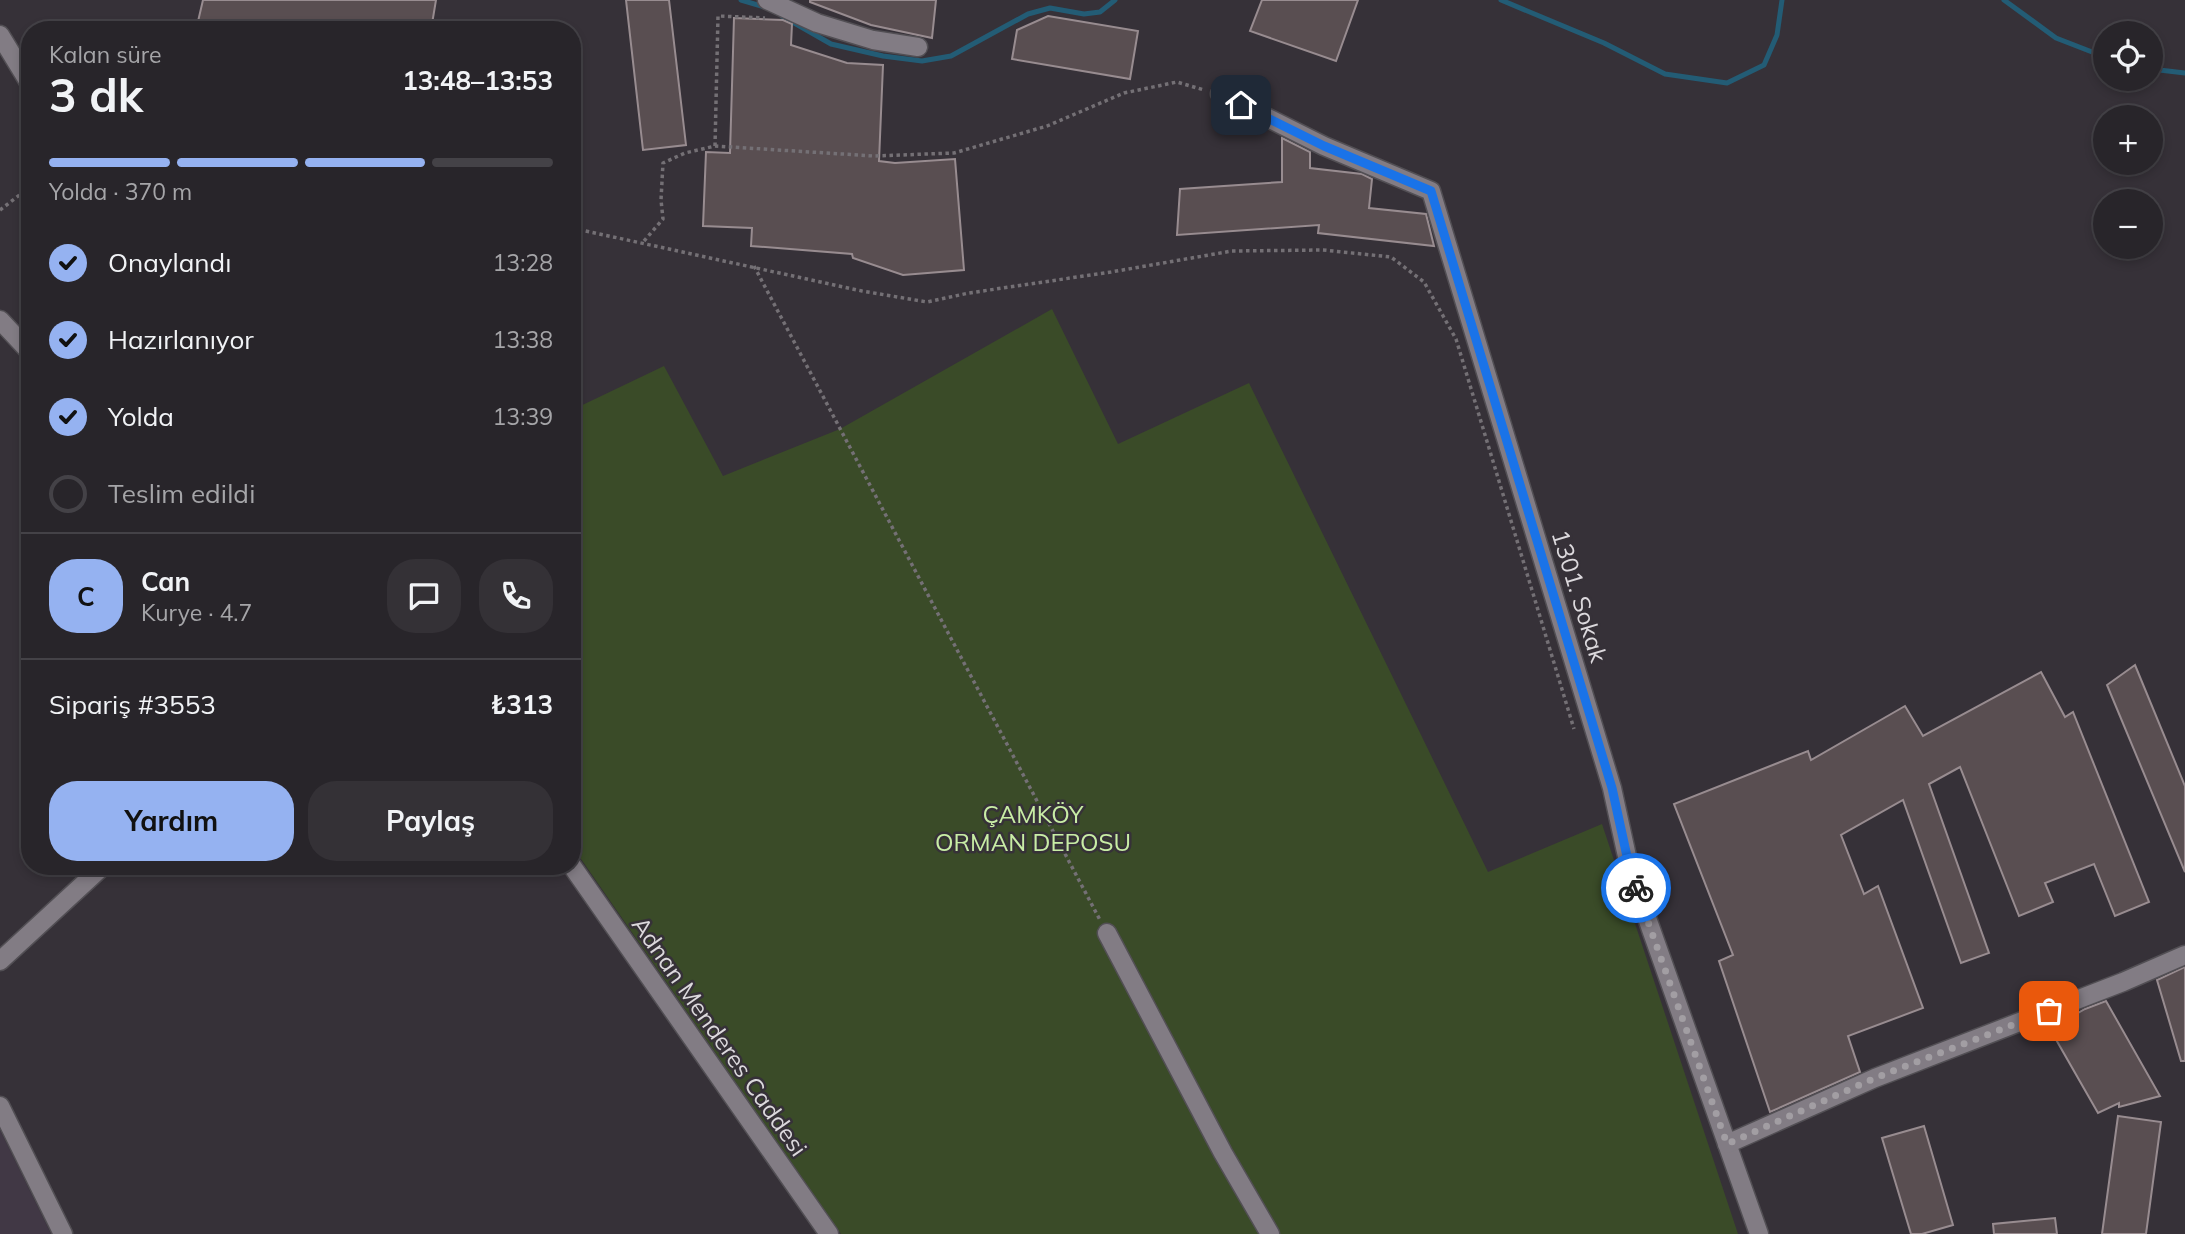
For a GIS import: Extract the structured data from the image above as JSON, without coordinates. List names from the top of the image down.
{
  "streets": {
    "street": ["1301. Sokak", "Adnan Menderes Caddesi"]
  },
  "parks": ["ÇAMKÖY ORMAN DEPOSU"],
  "page": {
    "map_buttons": ["+", "−"],
    "heading": ["3 dk", "Kalan süre", "13:48–13:53"],
    "panel": [
      "Can",
      "Kurye · 4.7",
      "Sipariş #3553",
      "₺313"
    ],
    "bar": "Yolda · 370 m",
    "list": [
      ["Onaylandı", "13:28"],
      ["Hazırlanıyor", "13:38"],
      ["Yolda", "13:39"],
      "Teslim edildi"
    ],
    "round": "C",
    "buttons": ["Yardım", "Paylaş"]
  }
}
